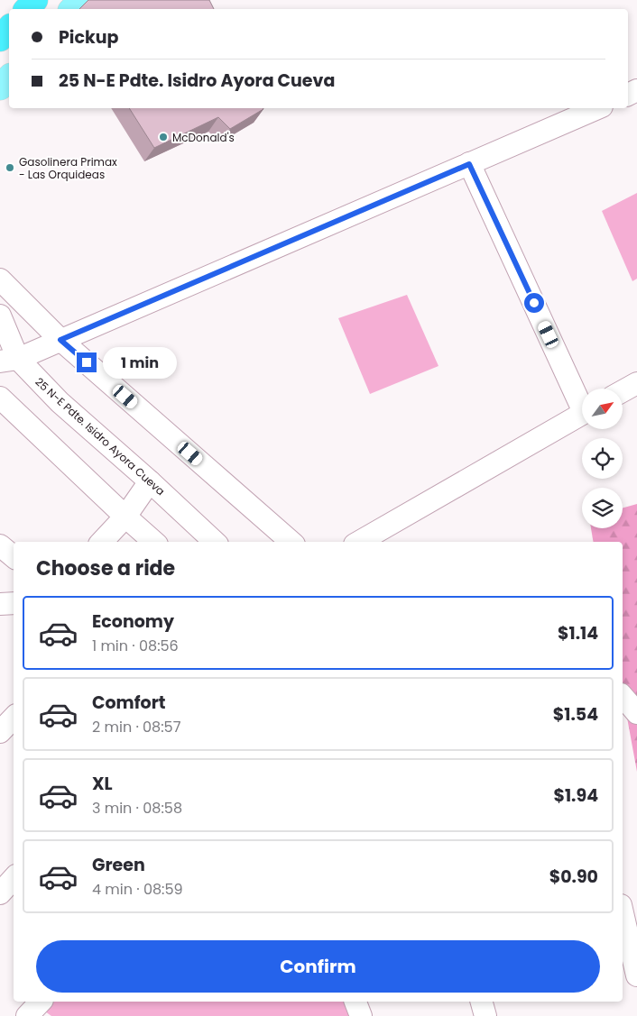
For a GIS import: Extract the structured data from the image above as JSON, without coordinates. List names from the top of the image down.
{
  "streets": {
    "street": ["25 N-E Pdte. Isidro Ayora Cueva"]
  },
  "places": ["McDonald's", "Gasolinera Primax - Las Orquideas"],
  "north": "top right",
  "page": {
    "banner": ["Pickup", "25 N-E Pdte. Isidro Ayora Cueva"],
    "bubble": "1 min",
    "heading": "Choose a ride",
    "list": [
      {
        "name": "Economy",
        "note": "1 min · 08:56",
        "value": "$1.14"
      },
      {
        "name": "Comfort",
        "note": "2 min · 08:57",
        "value": "$1.54"
      },
      {
        "name": "XL",
        "note": "3 min · 08:58",
        "value": "$1.94"
      },
      {
        "name": "Green",
        "note": "4 min · 08:59",
        "value": "$0.90"
      }
    ],
    "buttons": "Confirm"
  }
}
